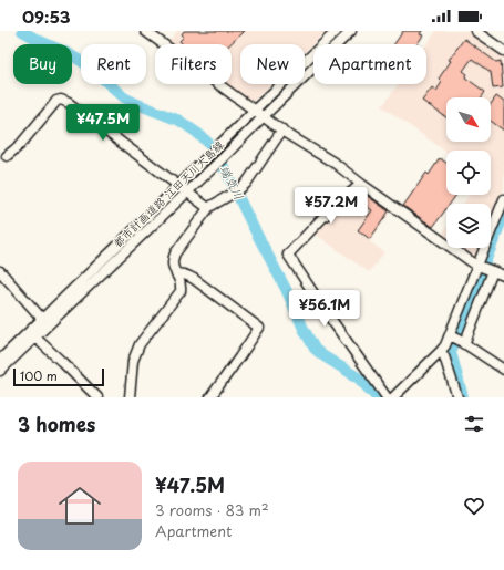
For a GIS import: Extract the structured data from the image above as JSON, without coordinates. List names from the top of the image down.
{
  "streets": {
    "street": ["都市計画道路 江田天川大島線"]
  },
  "water": ["端気川"],
  "scale_bar": "100 m",
  "north": "bottom right",
  "page": {
    "status": "09:53",
    "chip": [
      "Buy",
      "Rent",
      "Filters",
      "New",
      "Apartment"
    ],
    "price": ["¥47.5M", "¥57.2M", "¥56.1M"],
    "scale": "100 m",
    "heading": "3 homes",
    "list": [
      {
        "name": "¥47.5M",
        "note": "3 rooms · 83 m² · Apartment"
      }
    ]
  }
}
